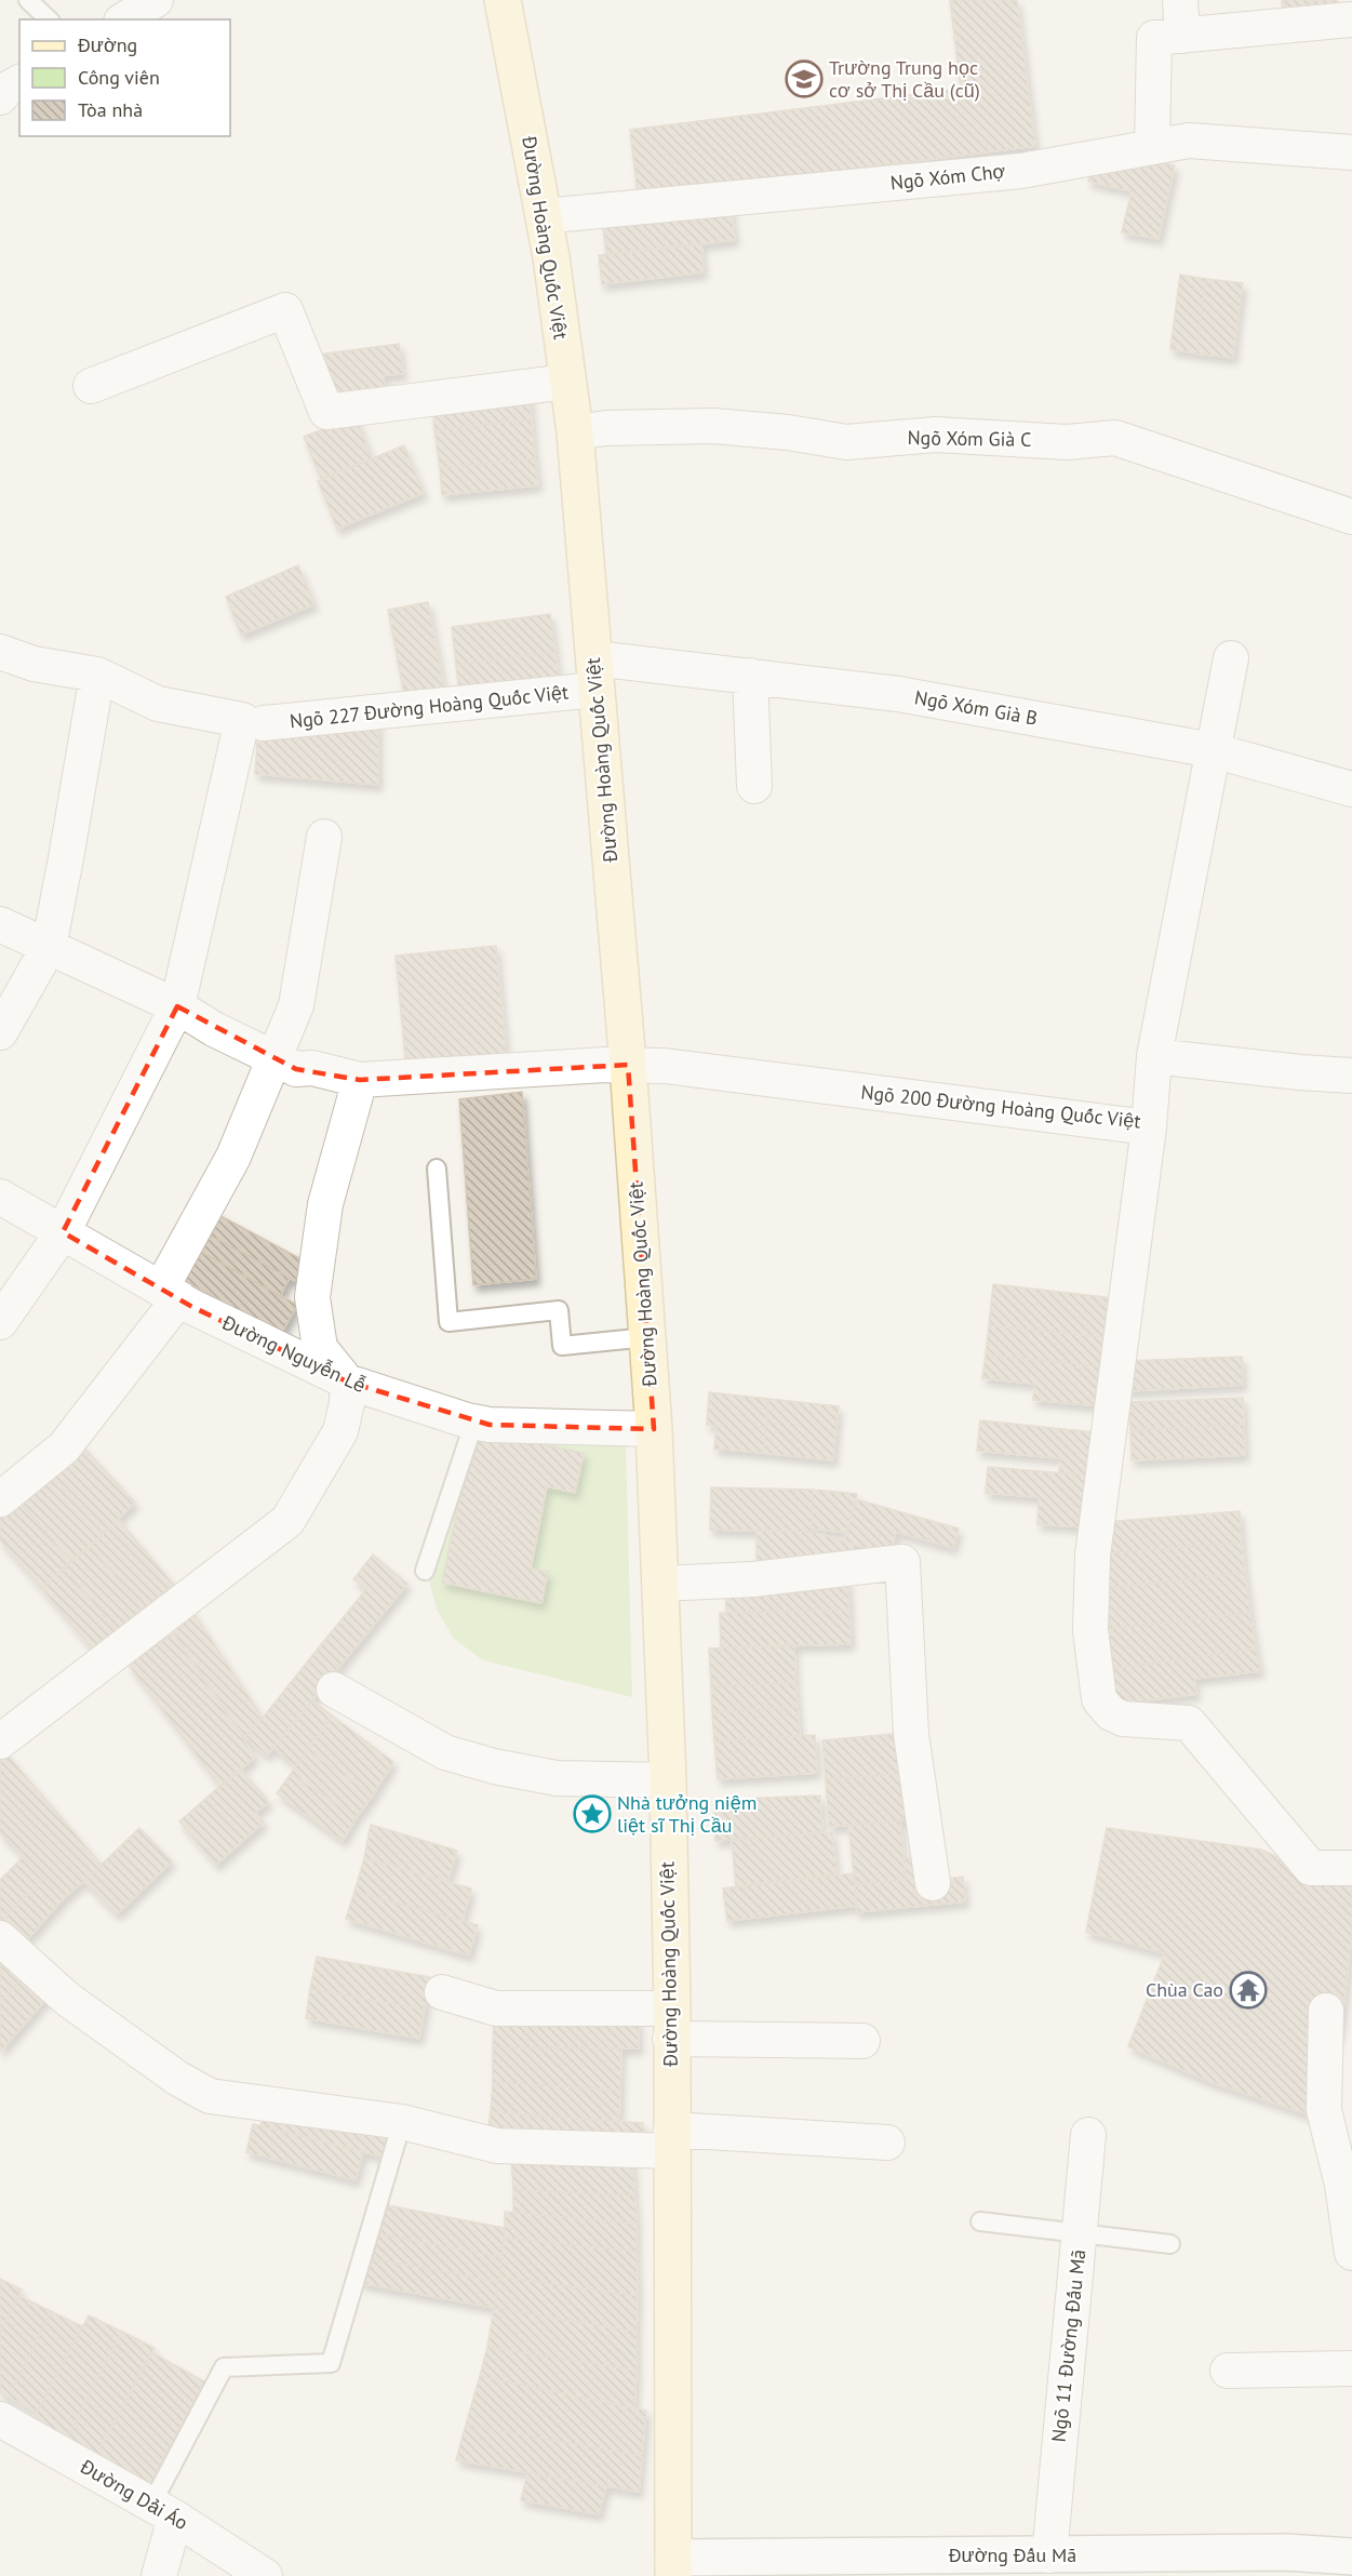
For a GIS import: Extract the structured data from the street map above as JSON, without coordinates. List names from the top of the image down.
{
  "streets": {
    "main road": ["Đường Hoàng Quốc Việt"],
    "street": [
      "Ngõ Xóm Chợ",
      "Ngõ Xóm Già C",
      "Ngõ 227 Đường Hoàng Quốc Việt",
      "Ngõ Xóm Già B",
      "Ngõ 200 Đường Hoàng Quốc Việt",
      "Đường Nguyễn Lễ",
      "Ngõ 11 Đường Đấu Mã",
      "Đường Dải Áo",
      "Đường Đấu Mã"
    ]
  },
  "crossings": [
    ["Ngõ Xóm Chợ", "Đường Hoàng Quốc Việt"],
    ["Đường Hoàng Quốc Việt", "Ngõ Xóm Già C"],
    ["Đường Hoàng Quốc Việt", "Ngõ 227 Đường Hoàng Quốc Việt"],
    ["Đường Hoàng Quốc Việt", "Ngõ Xóm Già B"],
    ["Đường Hoàng Quốc Việt", "Ngõ 200 Đường Hoàng Quốc Việt"],
    ["Đường Hoàng Quốc Việt", "Đường Nguyễn Lễ"],
    ["Đường Hoàng Quốc Việt", "Đường Đấu Mã"],
    ["Ngõ 227 Đường Hoàng Quốc Việt", "Ngõ Xóm Già B"],
    ["Ngõ Xóm Già B", "Ngõ 200 Đường Hoàng Quốc Việt"],
    ["Ngõ 11 Đường Đấu Mã", "Đường Đấu Mã"]
  ],
  "places": {
    "school or university": ["Trường Trung học cơ sở Thị Cầu (cũ)"],
    "place": ["Nhà tưởng niệm liệt sĩ Thị Cầu"],
    "temple": ["Chùa Cao"]
  },
  "legend": ["Đường", "Công viên", "Tòa nhà"]
}
